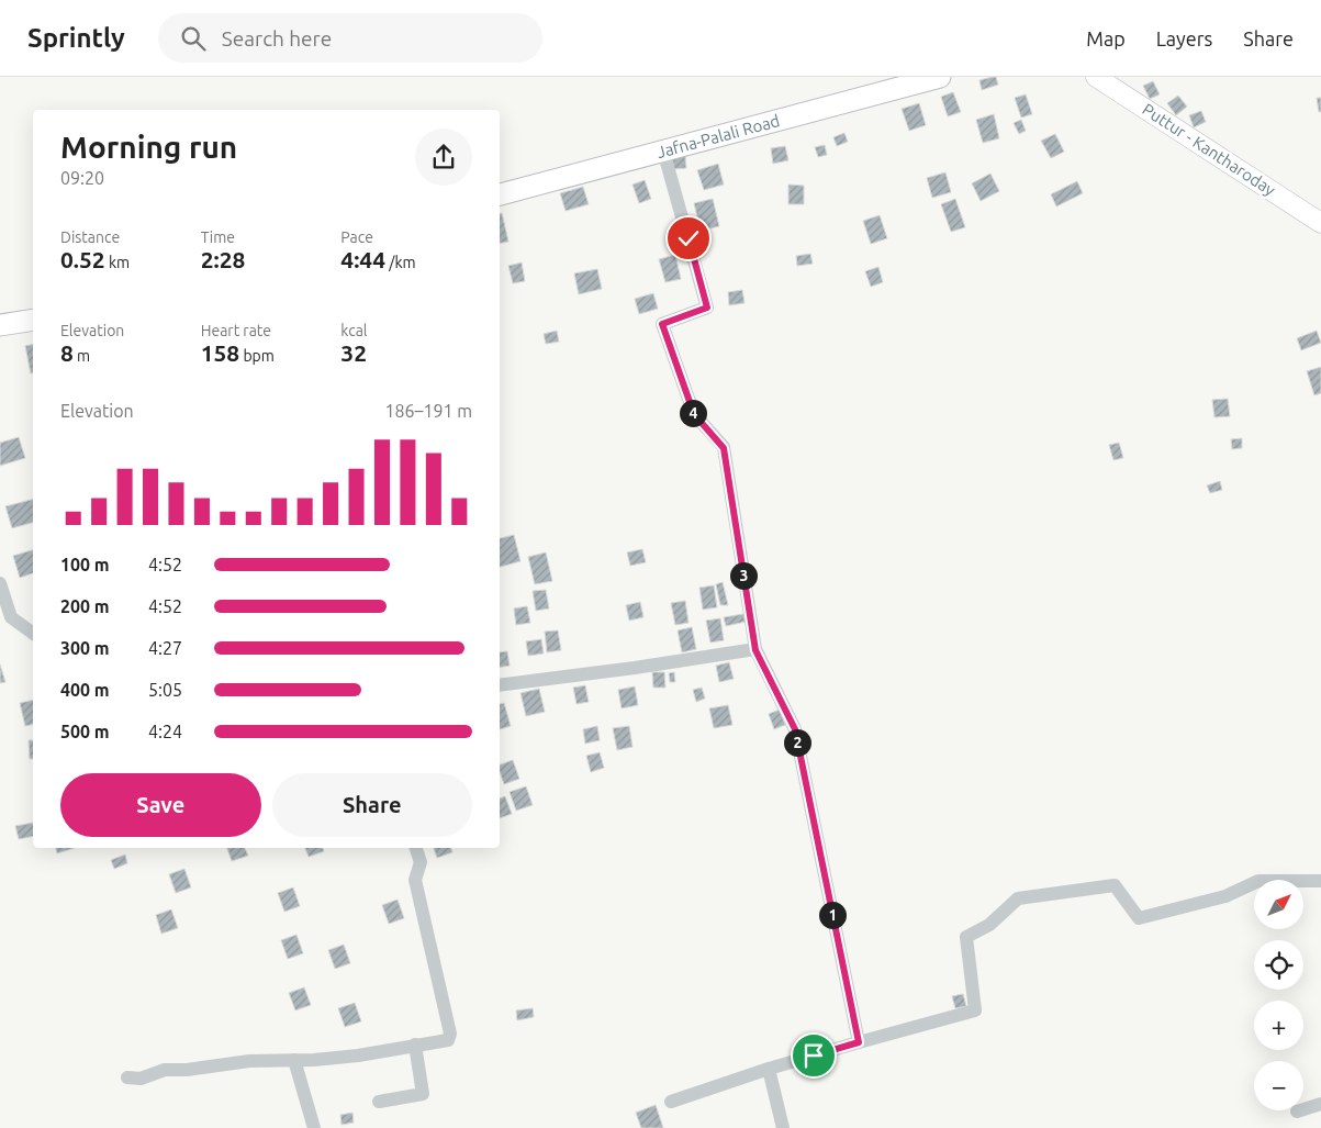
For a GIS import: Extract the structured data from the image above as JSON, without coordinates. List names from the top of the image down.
{
  "streets": {
    "main road": ["Jafna-Palali Road", "Puttur - Kantharoday"]
  },
  "north": "top right",
  "page": {
    "header": "Sprintly",
    "search": "Search here",
    "nav": ["Map", "Layers", "Share"],
    "heading": ["Morning run", "09:20"],
    "stats": [
      ["Distance", "0.52 km"],
      ["Time", "2:28"],
      ["Pace", "4:44 /km"],
      ["Elevation", "8 m"],
      ["Heart rate", "158 bpm"],
      ["kcal", "32"]
    ],
    "chart": ["Elevation", "186–191 m"],
    "pins": [
      "4",
      "3",
      "2",
      "1"
    ],
    "list": [
      {
        "name": "100 m",
        "note": "4:52"
      },
      {
        "name": "200 m",
        "note": "4:52"
      },
      {
        "name": "300 m",
        "note": "4:27"
      },
      {
        "name": "400 m",
        "note": "5:05"
      },
      {
        "name": "500 m",
        "note": "4:24"
      }
    ],
    "buttons": ["Save", "Share"],
    "map_buttons": ["+", "−"]
  }
}
